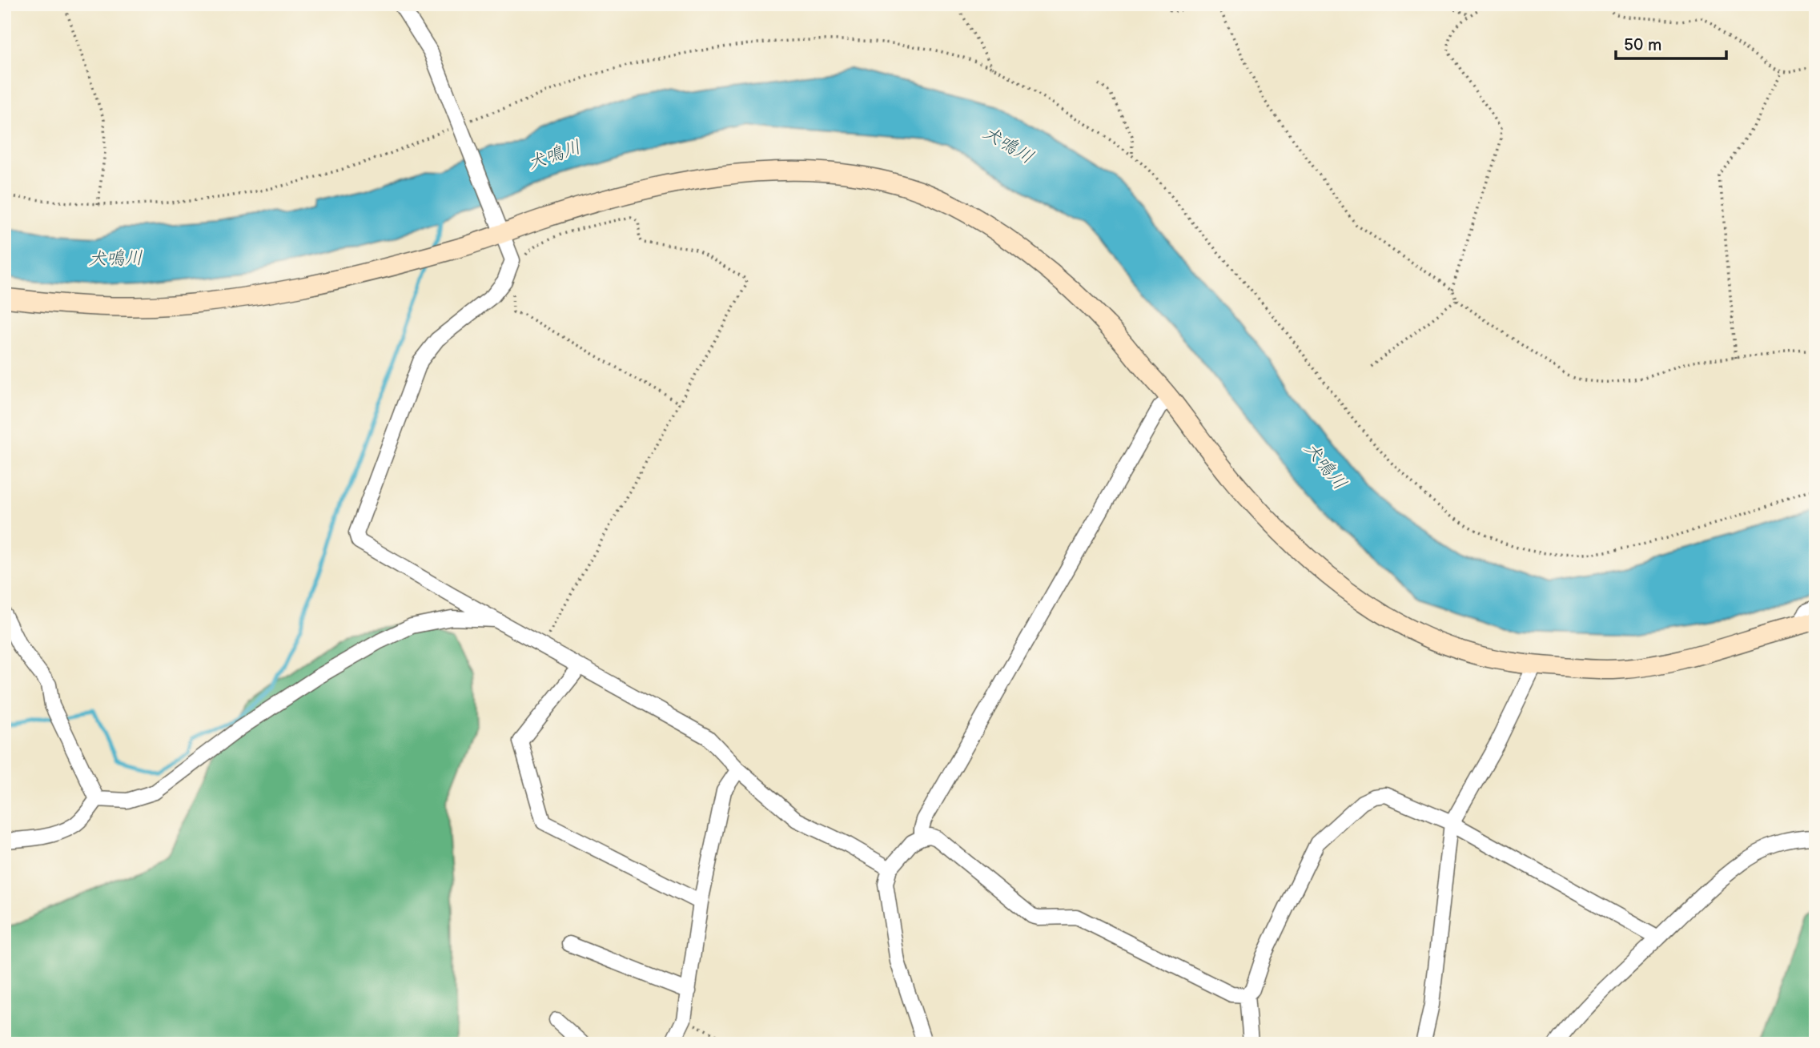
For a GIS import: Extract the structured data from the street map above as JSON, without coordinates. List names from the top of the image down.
{
  "water": ["犬鳴川"],
  "scale_bar": "50 m"
}
